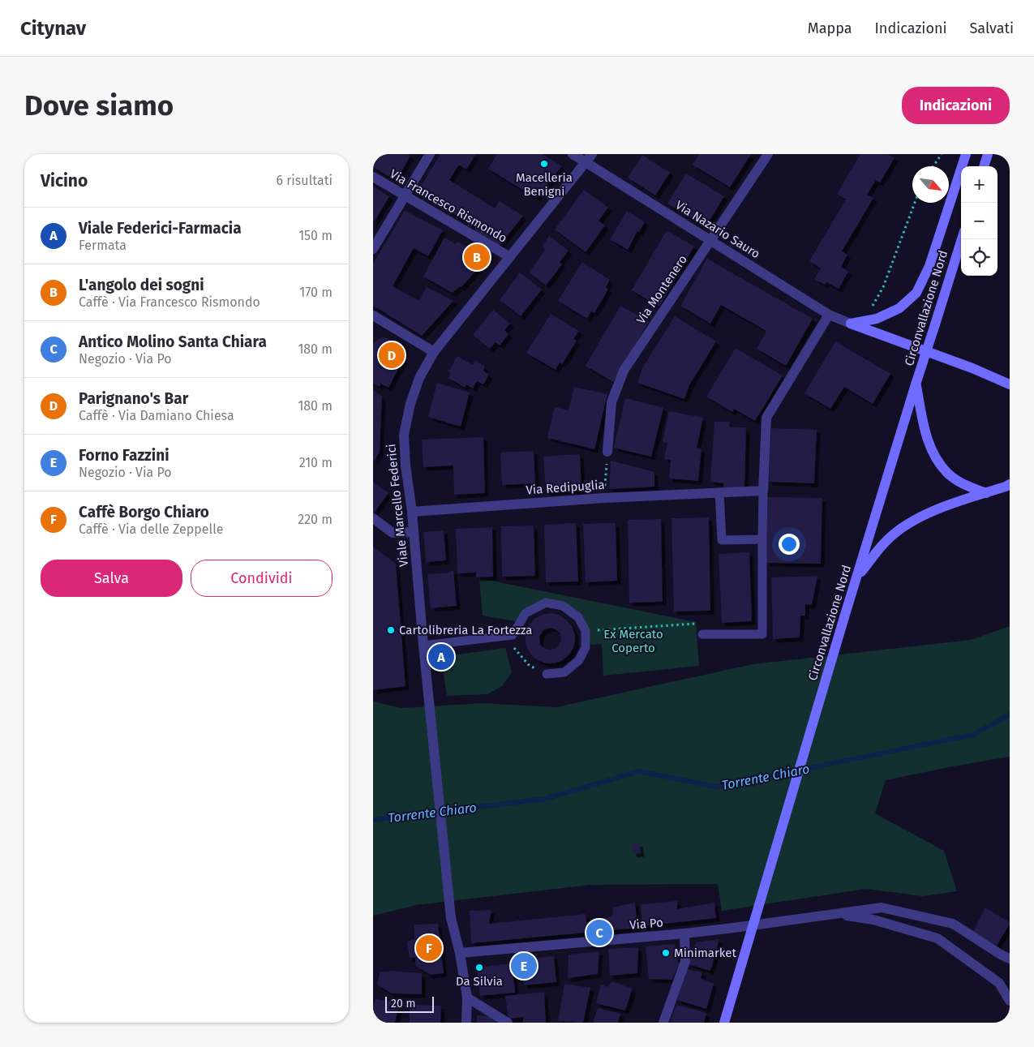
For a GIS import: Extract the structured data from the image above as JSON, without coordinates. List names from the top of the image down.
{
  "streets": {
    "main road": ["Circonvallazione Nord"],
    "street": [
      "Via Francesco Rismondo",
      "Via Nazario Sauro",
      "Via Montenero",
      "Via Redipuglia",
      "Viale Marcello Federici",
      "Via Po"
    ]
  },
  "crossings": [
    ["Via Francesco Rismondo", "Viale Marcello Federici"],
    ["Via Nazario Sauro", "Via Montenero"],
    ["Via Nazario Sauro", "Viale Marcello Federici"],
    ["Via Redipuglia", "Viale Marcello Federici"],
    ["Viale Marcello Federici", "Via Po"]
  ],
  "water": ["Torrente Chiaro"],
  "parks": ["Ex Mercato Coperto"],
  "places": [
    "Macelleria Benigni",
    "Cartolibreria La Fortezza",
    "Minimarket",
    "Da Silvia"
  ],
  "scale_bar": "20 m",
  "north": "bottom right",
  "page": {
    "header": "Citynav",
    "nav": ["Mappa", "Indicazioni", "Salvati"],
    "buttons": [
      "Indicazioni",
      ["Salva", "Condividi"]
    ],
    "title": "Dove siamo",
    "heading": ["Vicino", "6 risultati"],
    "map_buttons": ["+", "−"],
    "list": [
      {
        "mark": "A",
        "name": "Viale Federici-Farmacia",
        "note": "Fermata",
        "value": "150 m"
      },
      {
        "mark": "B",
        "name": "L'angolo dei sogni",
        "note": "Caffè · Via Francesco Rismondo",
        "value": "170 m"
      },
      {
        "mark": "C",
        "name": "Antico Molino Santa Chiara",
        "note": "Negozio · Via Po",
        "value": "180 m"
      },
      {
        "mark": "D",
        "name": "Parignano's Bar",
        "note": "Caffè · Via Damiano Chiesa",
        "value": "180 m"
      },
      {
        "mark": "E",
        "name": "Forno Fazzini",
        "note": "Negozio · Via Po",
        "value": "210 m"
      },
      {
        "mark": "F",
        "name": "Caffè Borgo Chiaro",
        "note": "Caffè · Via delle Zeppelle",
        "value": "220 m"
      }
    ],
    "pins": [
      "B",
      "D",
      "A",
      "C",
      "F",
      "E"
    ],
    "scale": "20 m"
  }
}
